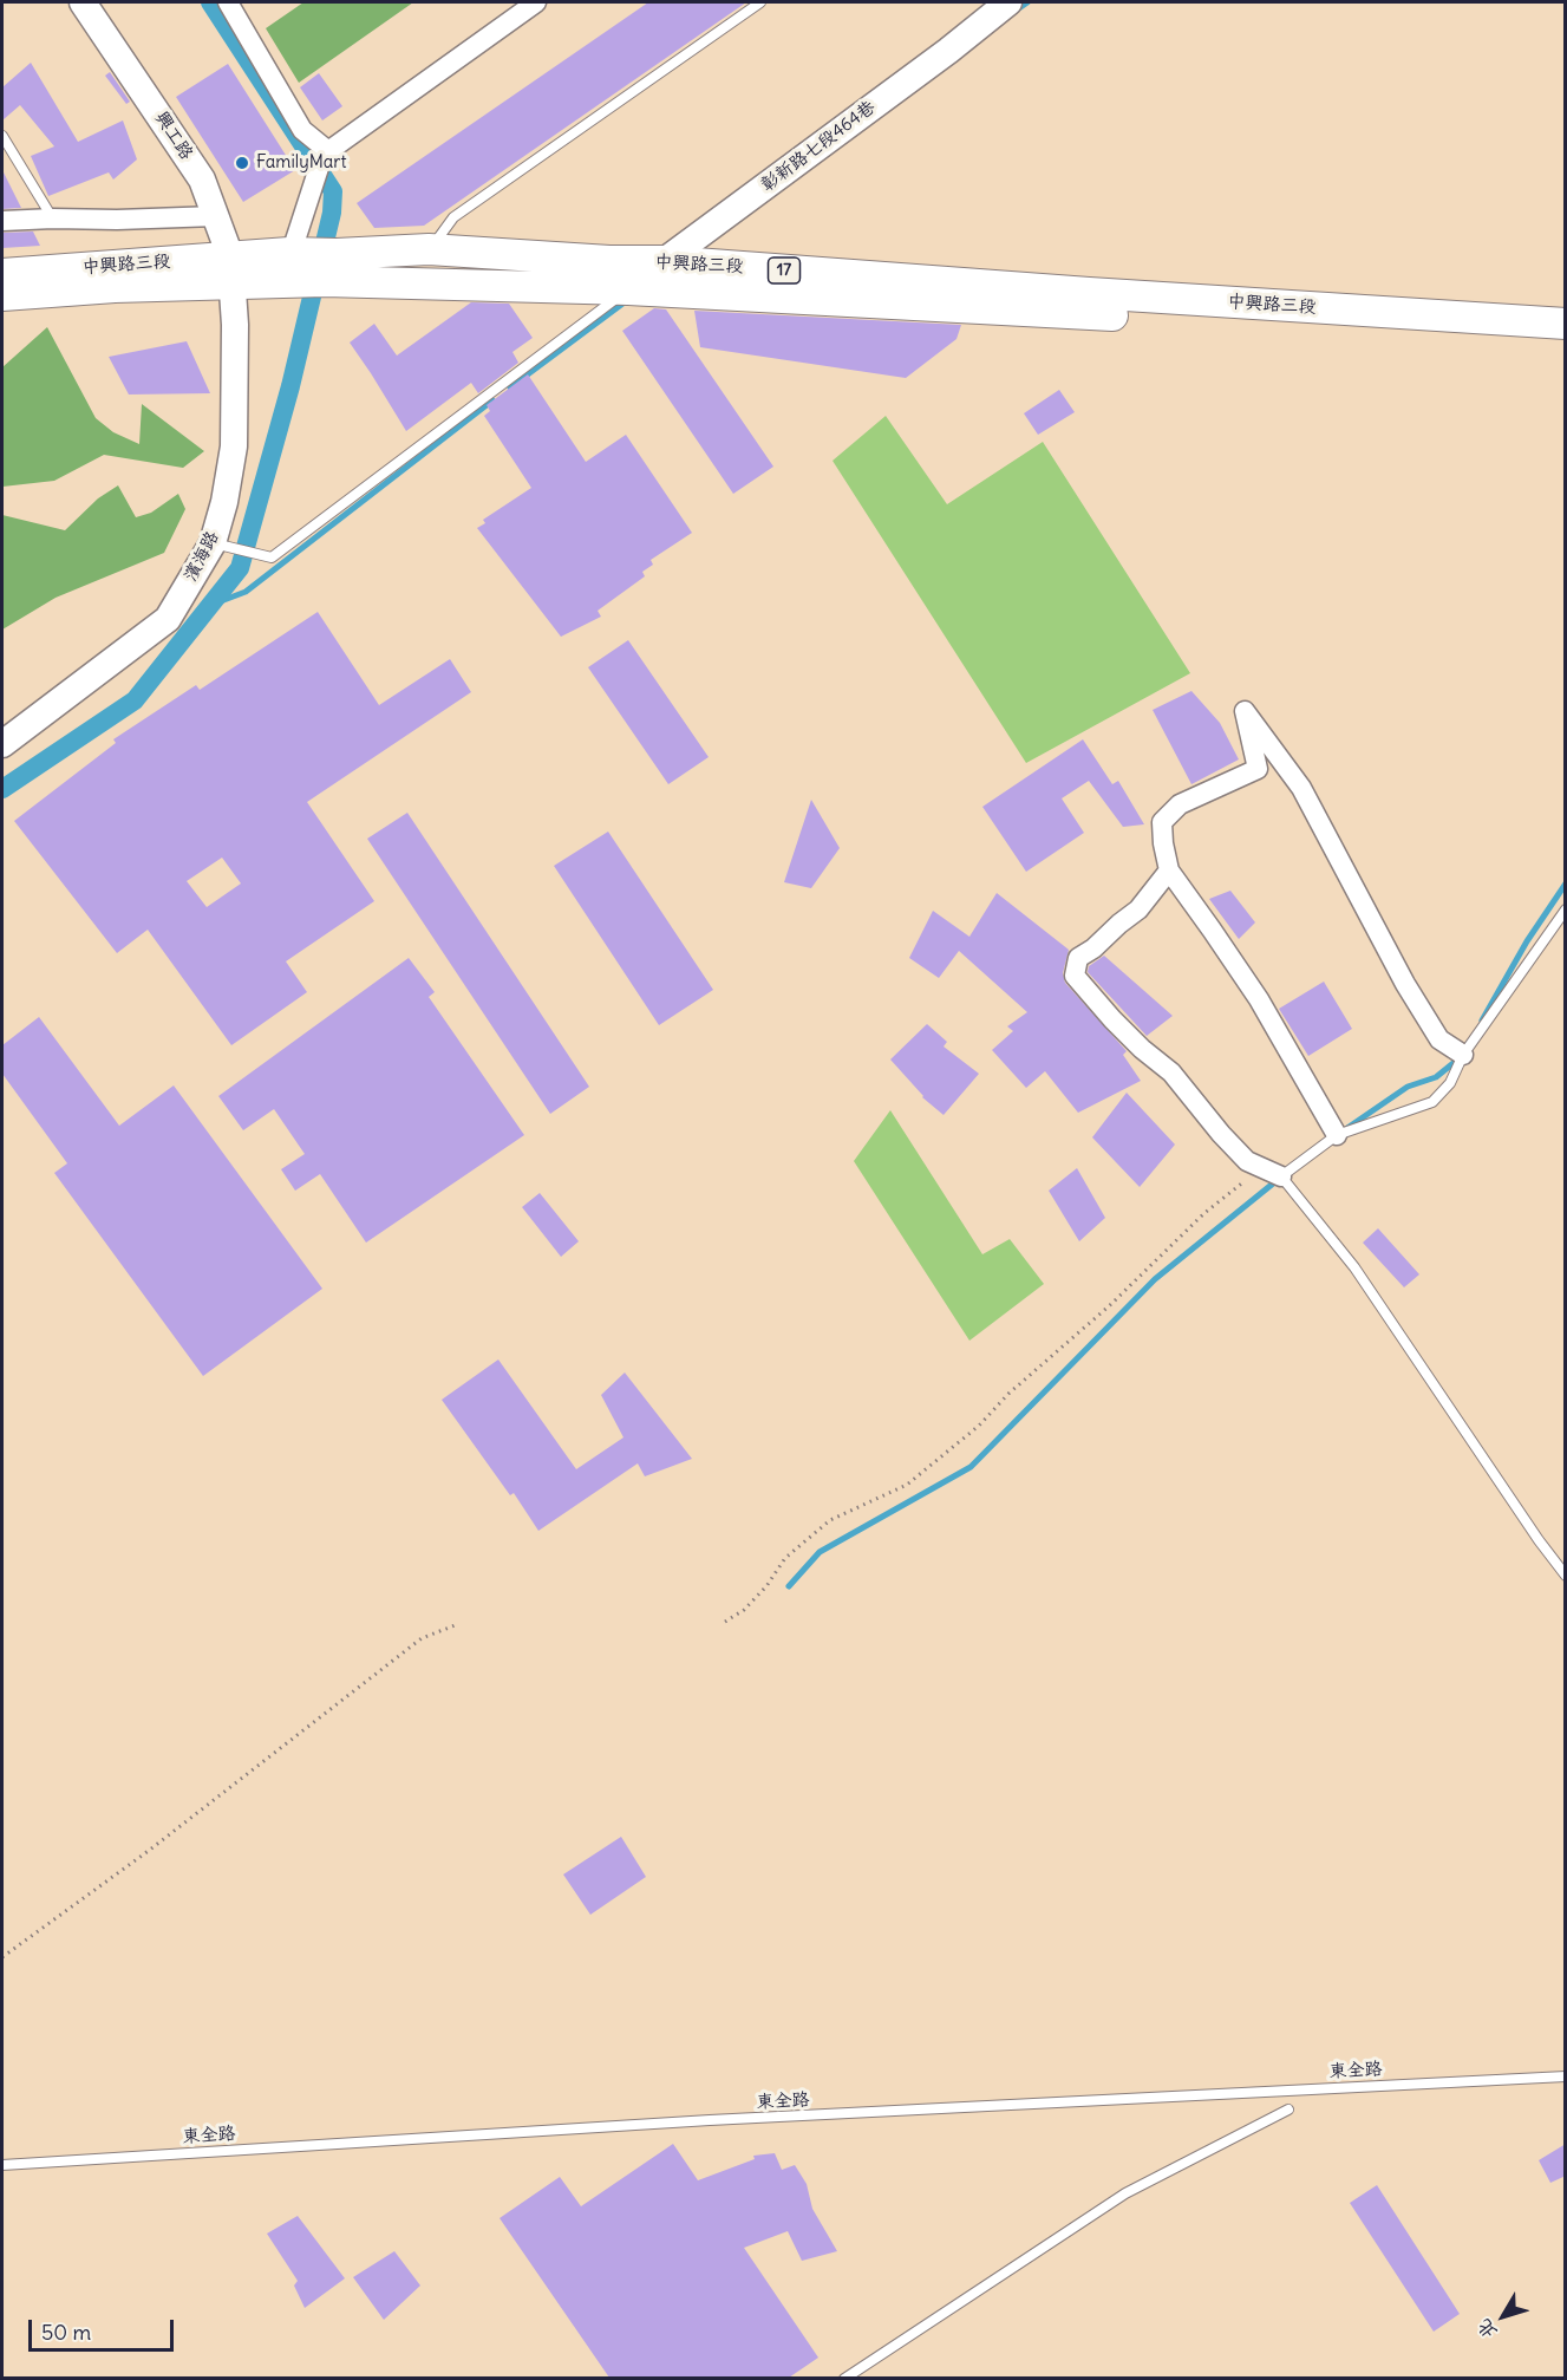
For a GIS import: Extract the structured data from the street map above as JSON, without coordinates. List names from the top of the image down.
{
  "streets": {
    "main road": ["中興路三段", "17"],
    "street": ["興工路", "彰新路七段464巷", "濱海路"],
    "lane": ["東全路"]
  },
  "crossings": [
    ["興工路", "中興路三段"],
    ["興工路", "濱海路"],
    ["彰新路七段464巷", "中興路三段"],
    ["中興路三段", "濱海路"]
  ],
  "places": ["FamilyMart"],
  "scale_bar": "50 m",
  "north": "bottom left"
}
